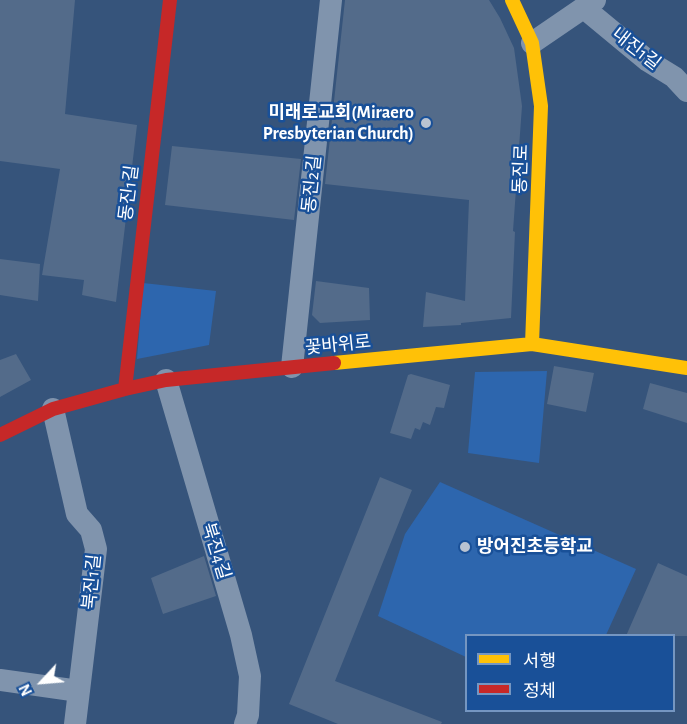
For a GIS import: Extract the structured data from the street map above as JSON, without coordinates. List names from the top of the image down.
{
  "streets": {
    "street": [
      "내진1길",
      "동진로",
      "동진2길",
      "동진1길",
      "꽃바위로",
      "북진4길",
      "북진1길"
    ]
  },
  "crossings": [
    ["동진로", "꽃바위로"],
    ["동진2길", "꽃바위로"],
    ["동진1길", "꽃바위로"],
    ["꽃바위로", "북진4길"],
    ["꽃바위로", "북진1길"]
  ],
  "places": ["미래로교회(Miraero Presbyterian Church)", "방어진초등학교"],
  "legend": ["서행", "정체"],
  "north": "bottom left"
}
